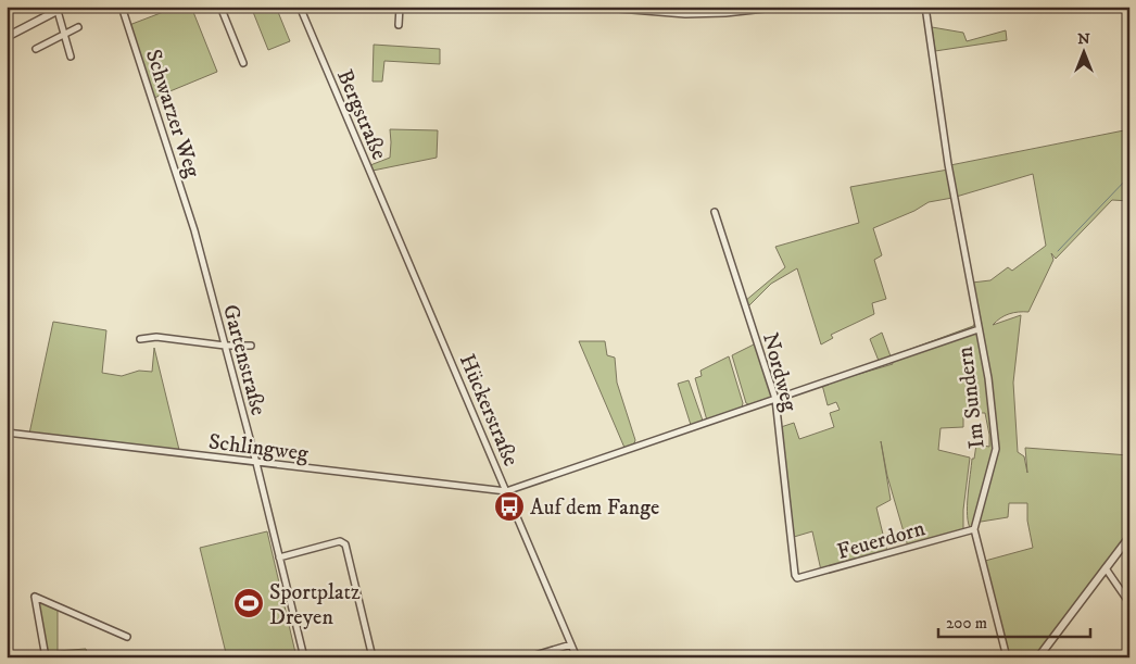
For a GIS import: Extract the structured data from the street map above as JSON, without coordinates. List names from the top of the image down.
{
  "streets": {
    "street": [
      "Schwarzer Weg",
      "Bergstraße",
      "Gartenstraße",
      "Nordweg",
      "Im Sundern",
      "Hückerstraße",
      "Schlingweg",
      "Feuerdorn"
    ]
  },
  "crossings": [
    ["Schwarzer Weg", "Gartenstraße"],
    ["Bergstraße", "Hückerstraße"],
    ["Gartenstraße", "Schlingweg"],
    ["Nordweg", "Feuerdorn"],
    ["Im Sundern", "Feuerdorn"],
    ["Hückerstraße", "Schlingweg"]
  ],
  "places": {
    "bus stop": ["Auf dem Fange"],
    "sports": ["Sportplatz Dreyen"]
  },
  "scale_bar": "200 m",
  "north": "top"
}
